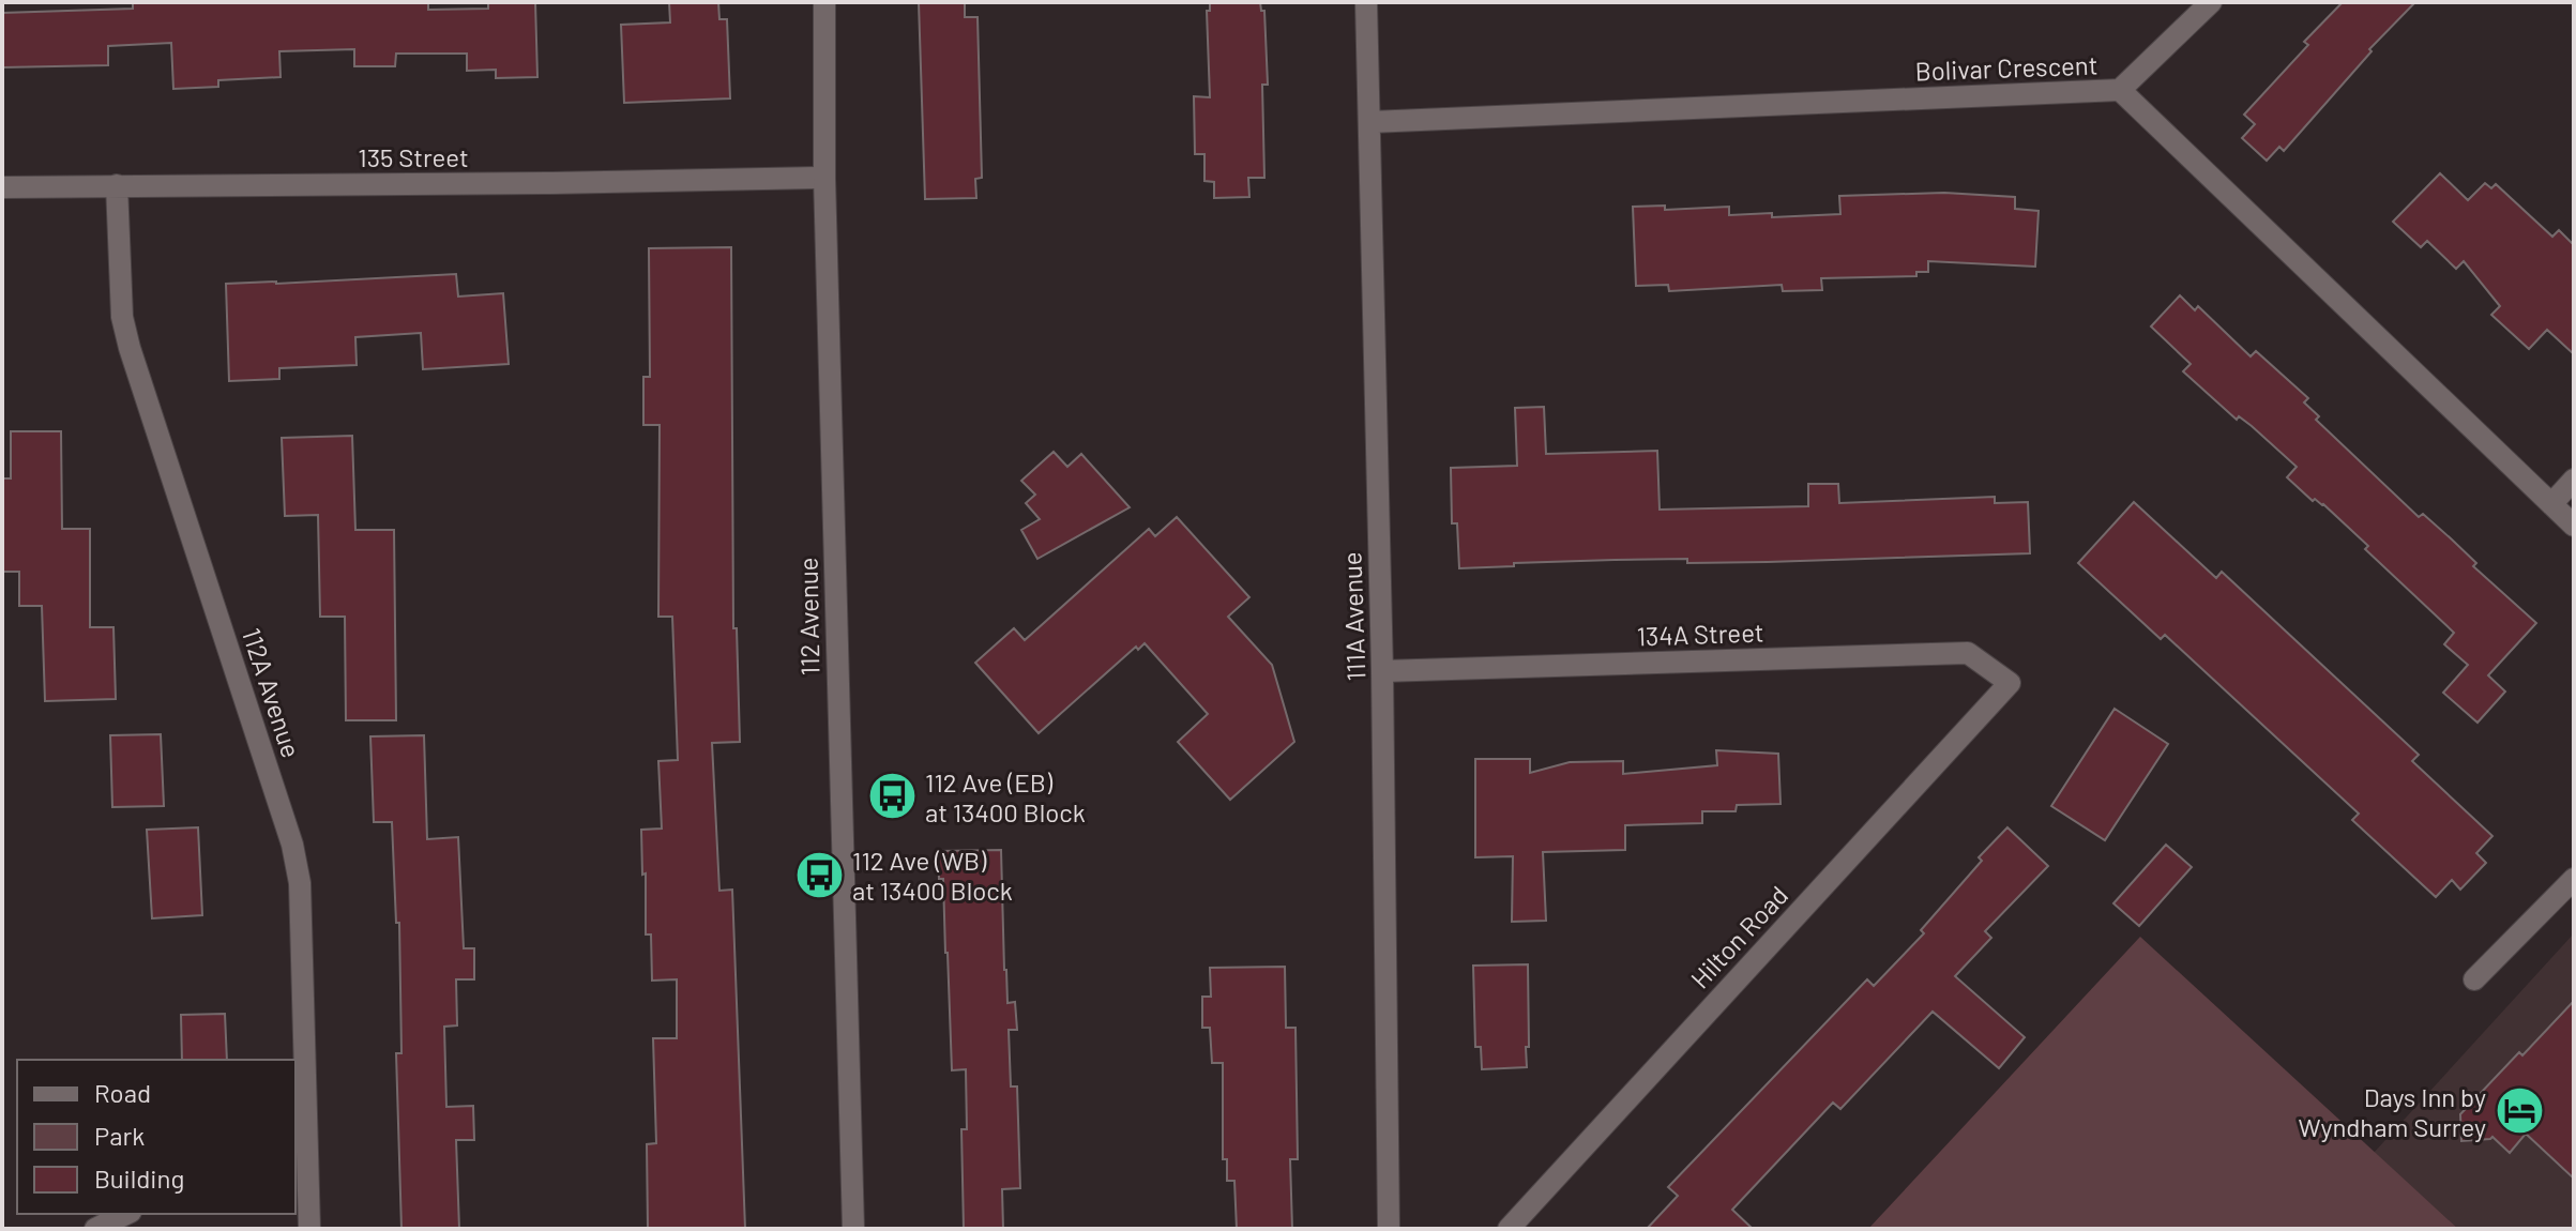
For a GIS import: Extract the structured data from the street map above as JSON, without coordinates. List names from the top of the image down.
{
  "streets": {
    "street": [
      "Bolivar Crescent",
      "135 Street",
      "112 Avenue",
      "111A Avenue",
      "134A Street",
      "112A Avenue",
      "Hilton Road"
    ]
  },
  "crossings": [
    ["Bolivar Crescent", "111A Avenue"],
    ["135 Street", "112 Avenue"],
    ["135 Street", "112A Avenue"],
    ["111A Avenue", "134A Street"],
    ["134A Street", "Hilton Road"]
  ],
  "places": {
    "bus stop": ["112 Ave (EB) at 13400 Block", "112 Ave (WB) at 13400 Block"],
    "hotel": ["Days Inn by Wyndham Surrey"]
  },
  "legend": ["Road", "Park", "Building"]
}
